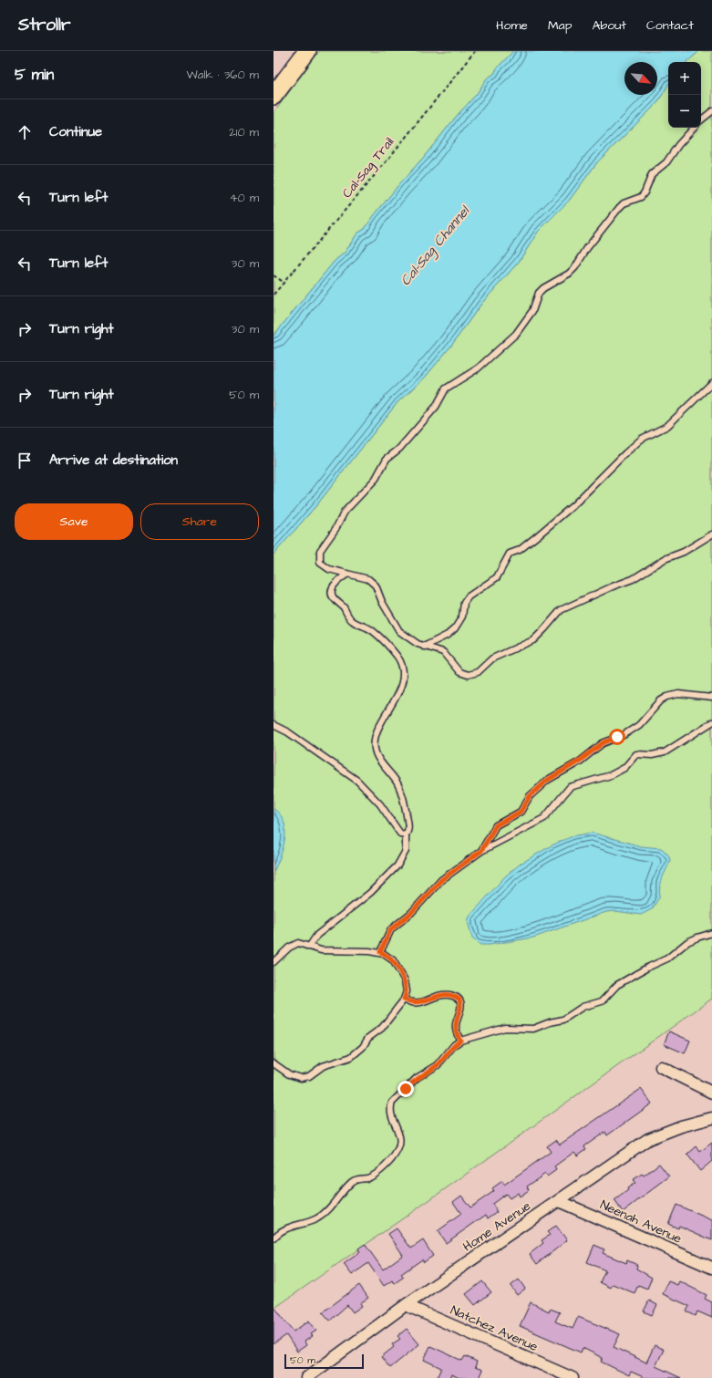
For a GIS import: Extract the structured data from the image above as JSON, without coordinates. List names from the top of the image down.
{
  "streets": {
    "street": ["Neenah Avenue", "Home Avenue", "Natchez Avenue"],
    "path": ["Cal-Sag Trail"]
  },
  "crossings": [
    ["Neenah Avenue", "Home Avenue"],
    ["Home Avenue", "Natchez Avenue"]
  ],
  "water": ["Cal-Sag Channel"],
  "scale_bar": "50 m",
  "north": "bottom right",
  "page": {
    "header": "Strollr",
    "nav": [
      "Home",
      "Map",
      "About",
      "Contact"
    ],
    "heading": ["5 min", "Walk · 360 m"],
    "map_buttons": ["+", "−"],
    "list": [
      ["Continue", "210 m"],
      ["Turn left", "40 m"],
      ["Turn left", "30 m"],
      ["Turn right", "30 m"],
      ["Turn right", "50 m"],
      "Arrive at destination"
    ],
    "buttons": ["Save", "Share"],
    "scale": "50 m"
  }
}
